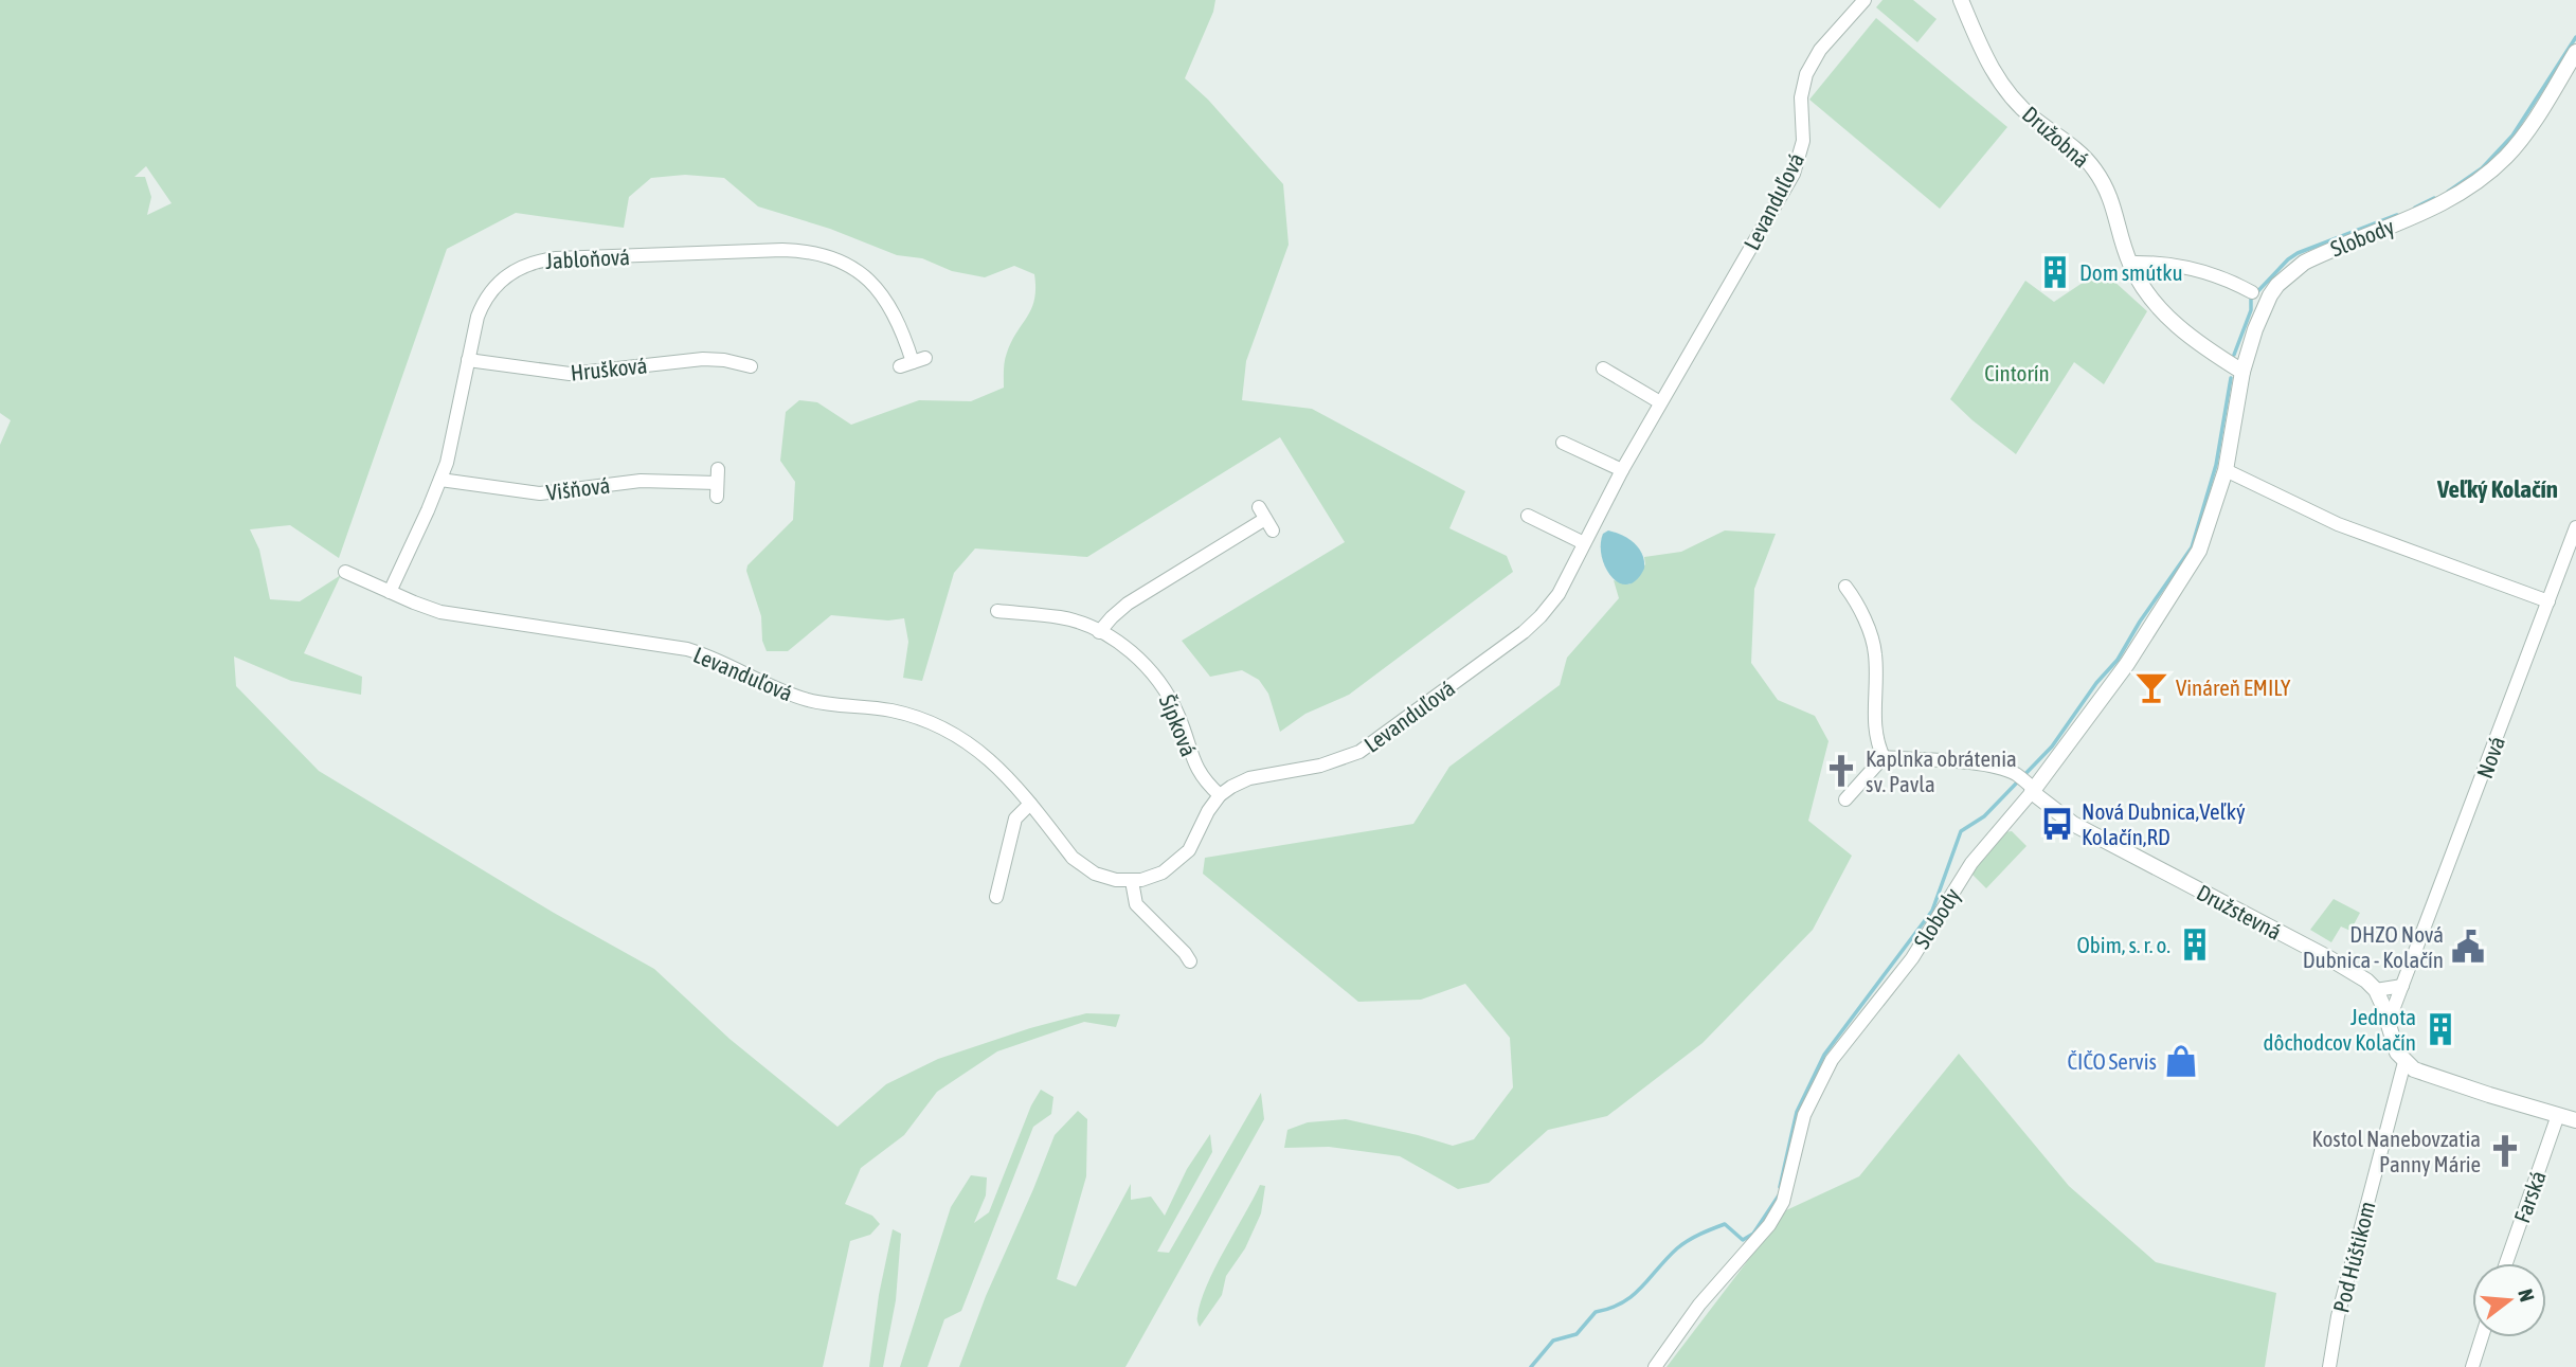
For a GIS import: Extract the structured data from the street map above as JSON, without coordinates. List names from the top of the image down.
{
  "streets": {
    "street": [
      "Družobná",
      "Levanduľová",
      "Slobody",
      "Jabloňová",
      "Hrušková",
      "Višňová",
      "Šípková",
      "Nová",
      "Družstevná",
      "Farská",
      "Pod Húštikom"
    ]
  },
  "crossings": [
    ["Družobná", "Slobody"],
    ["Levanduľová", "Jabloňová"],
    ["Levanduľová", "Šípková"],
    ["Slobody", "Družstevná"],
    ["Jabloňová", "Hrušková"],
    ["Jabloňová", "Višňová"]
  ],
  "districts": ["Veľký Kolačín"],
  "parks": ["Cintorín"],
  "places": {
    "building": ["Dom smútku", "Obim, s. r. o.", "Jednota dôchodcov Kolačín"],
    "bar": ["Vináreň EMILY"],
    "church": ["Kaplnka obrátenia sv. Pavla", "Kostol Nanebovzatia Panny Márie"],
    "bus stop": ["Nová Dubnica,Veľký Kolačín,RD"],
    "public building": ["DHZO Nová Dubnica - Kolačín"],
    "shop": ["ČIČO Servis"]
  },
  "north": "right"
}
